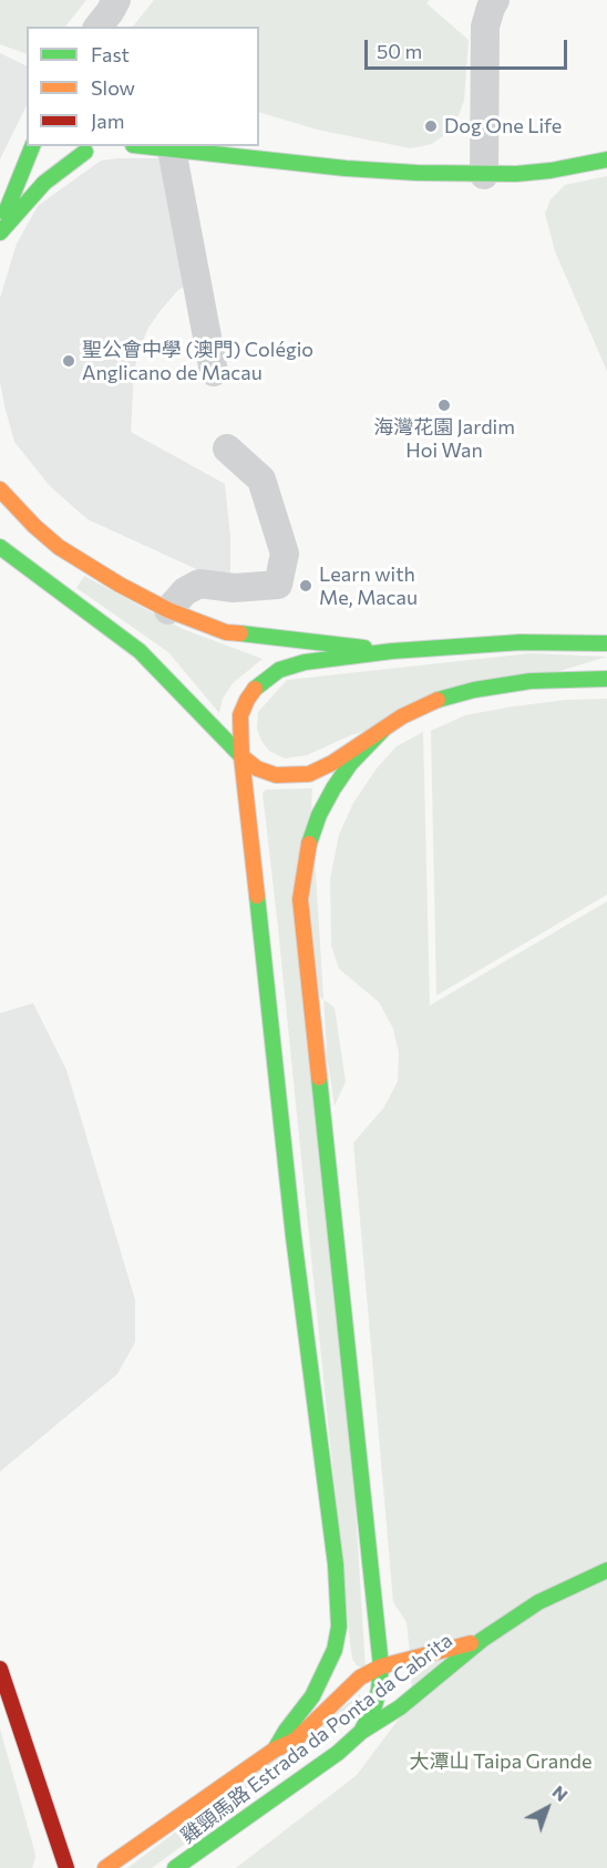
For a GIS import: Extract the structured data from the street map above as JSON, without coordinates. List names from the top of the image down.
{
  "streets": {
    "main road": ["雞頸馬路 Estrada da Ponta da Cabrita"]
  },
  "parks": ["大潭山 Taipa Grande"],
  "places": [
    "Dog One Life",
    "聖公會中學 (澳門) Colégio Anglicano de Macau",
    "海灣花園 Jardim Hoi Wan",
    "Learn with Me, Macau"
  ],
  "legend": ["Fast", "Slow", "Jam"],
  "scale_bar": "50 m",
  "north": "top right"
}
